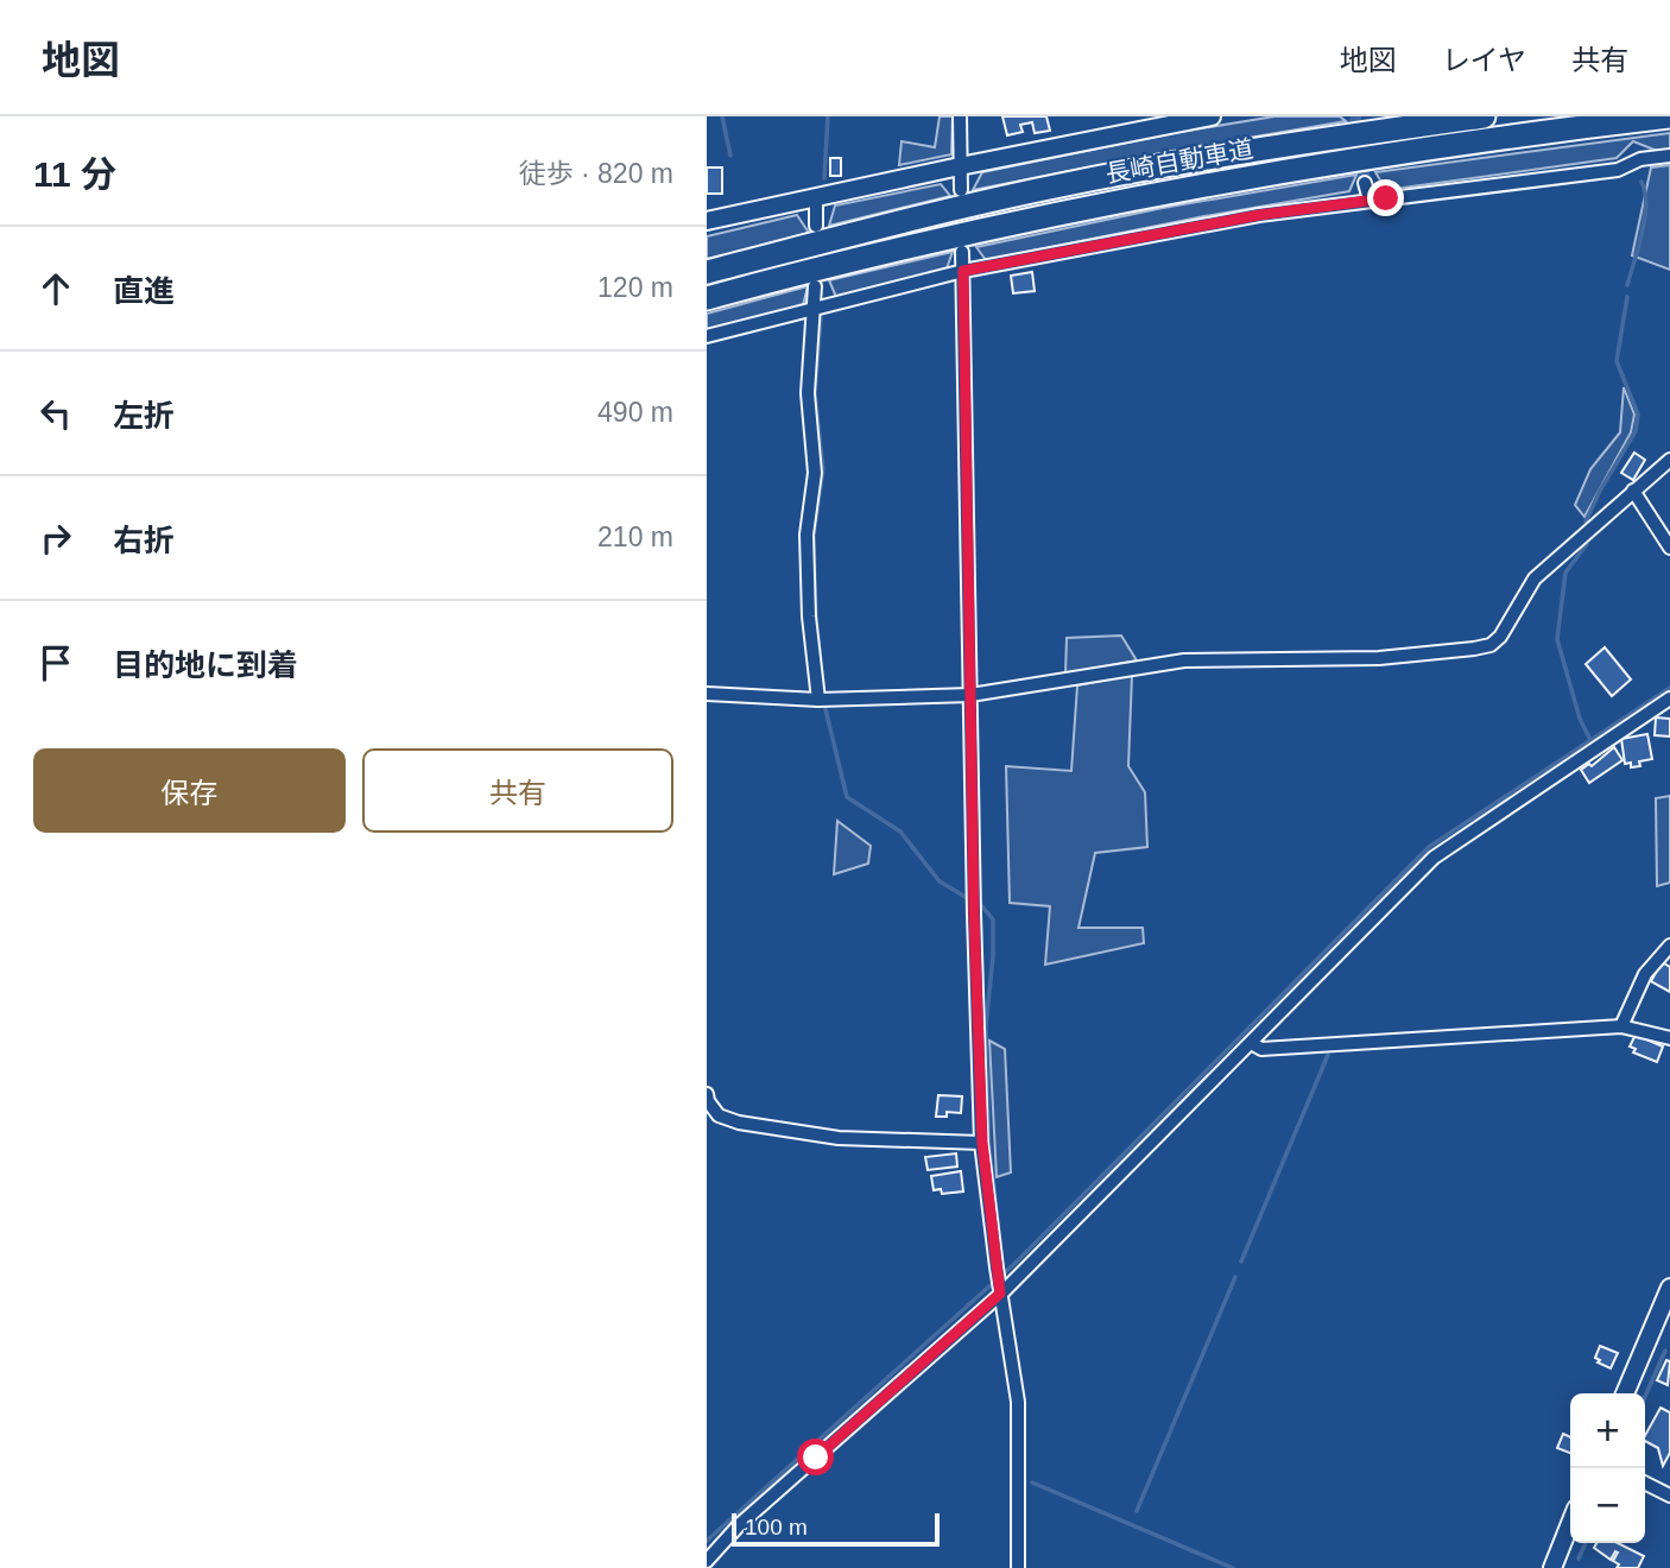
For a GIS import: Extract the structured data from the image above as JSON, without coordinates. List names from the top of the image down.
{
  "streets": {
    "highway": ["長崎自動車道"]
  },
  "scale_bar": "100 m",
  "page": {
    "header": "地図",
    "nav": ["地図", "レイヤ", "共有"],
    "heading": ["11 分", "徒歩 · 820 m"],
    "list": [
      ["直進", "120 m"],
      ["左折", "490 m"],
      ["右折", "210 m"],
      "目的地に到着"
    ],
    "buttons": ["保存", "共有"],
    "map_buttons": ["+", "−"],
    "scale": "100 m"
  }
}
